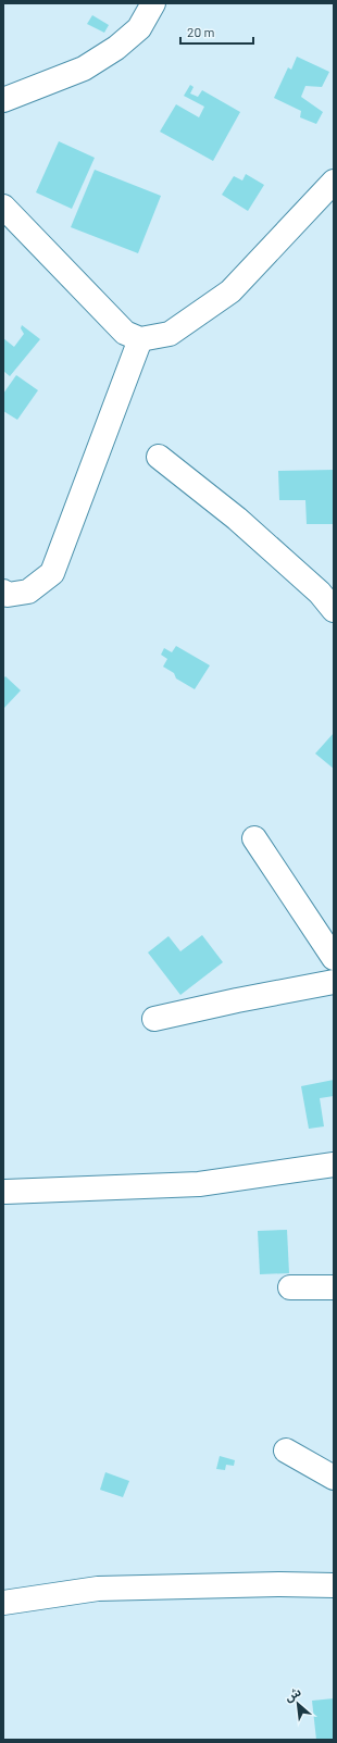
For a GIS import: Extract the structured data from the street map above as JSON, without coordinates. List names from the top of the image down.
{
  "scale_bar": "20 m",
  "north": "top left"
}
